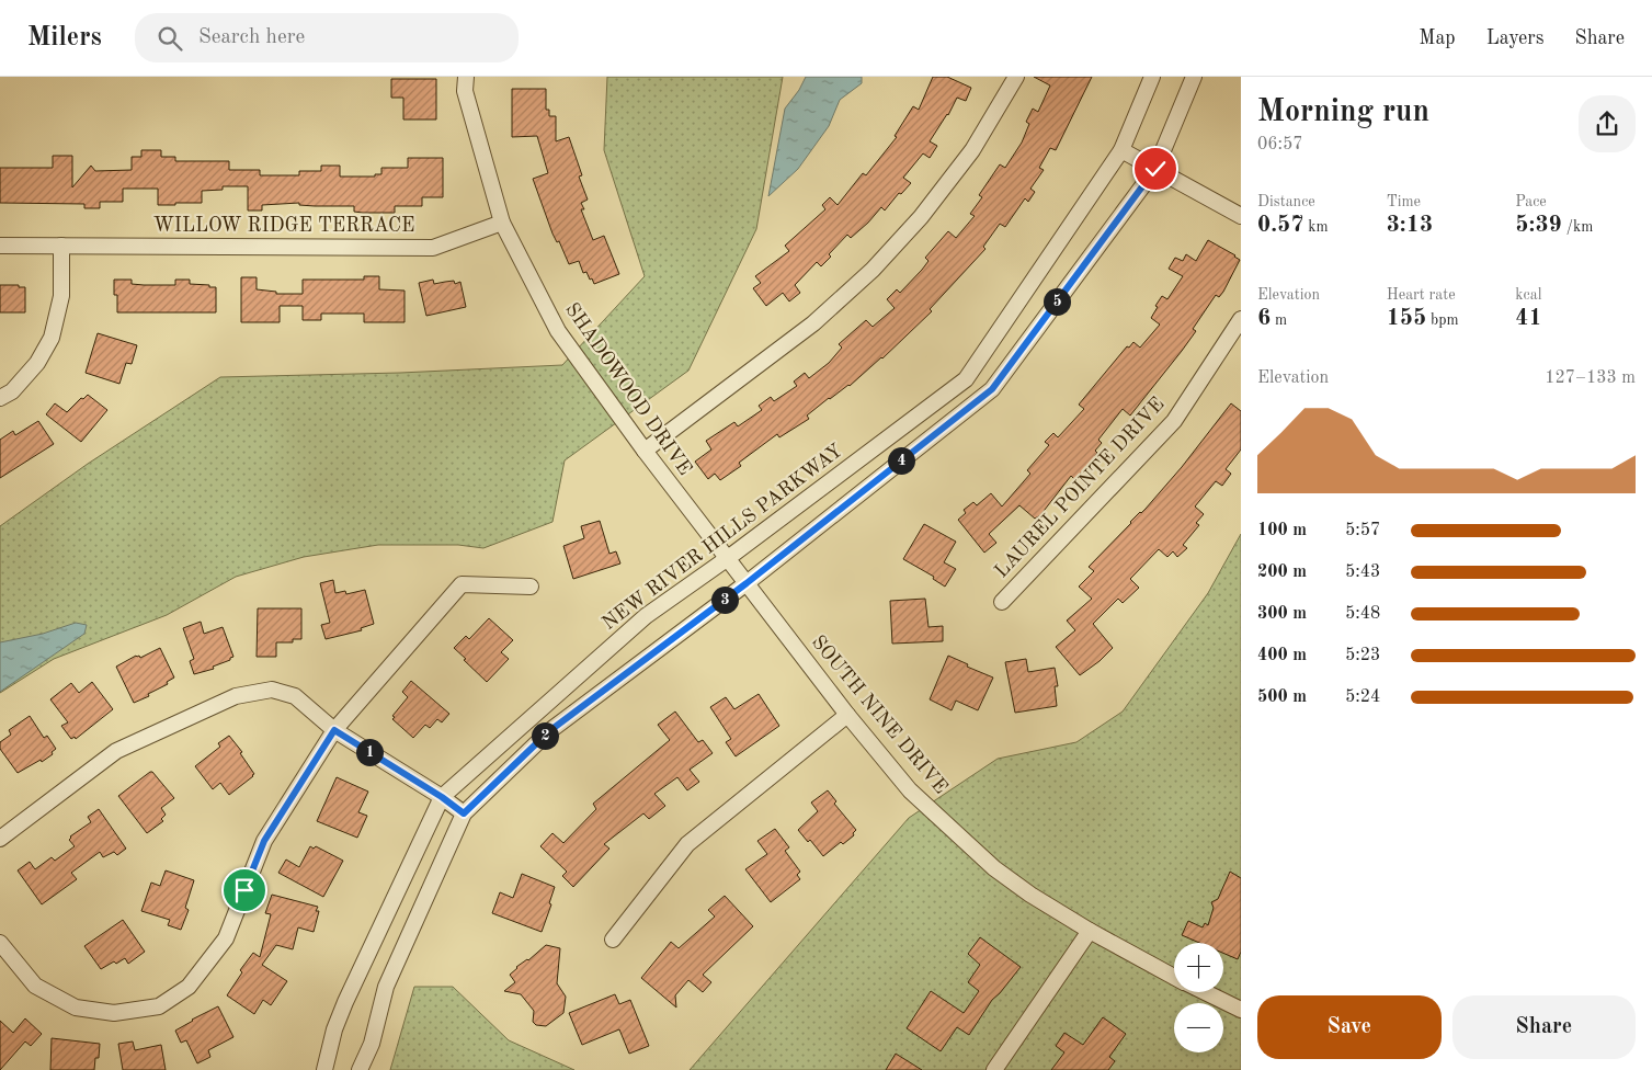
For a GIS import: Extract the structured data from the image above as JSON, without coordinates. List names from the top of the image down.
{
  "streets": {
    "street": [
      "WILLOW RIDGE TERRACE",
      "SHADOWOOD DRIVE",
      "LAUREL POINTE DRIVE",
      "NEW RIVER HILLS PARKWAY",
      "SOUTH NINE DRIVE"
    ]
  },
  "crossings": [
    ["WILLOW RIDGE TERRACE", "SHADOWOOD DRIVE"],
    ["SHADOWOOD DRIVE", "NEW RIVER HILLS PARKWAY"],
    ["SHADOWOOD DRIVE", "SOUTH NINE DRIVE"],
    ["NEW RIVER HILLS PARKWAY", "SOUTH NINE DRIVE"]
  ],
  "page": {
    "header": "Milers",
    "search": "Search here",
    "nav": ["Map", "Layers", "Share"],
    "heading": ["Morning run", "06:57"],
    "stats": [
      ["Distance", "0.57 km"],
      ["Time", "3:13"],
      ["Pace", "5:39 /km"],
      ["Elevation", "6 m"],
      ["Heart rate", "155 bpm"],
      ["kcal", "41"]
    ],
    "pins": [
      "5",
      "4",
      "3",
      "2",
      "1"
    ],
    "chart": ["Elevation", "127–133 m"],
    "list": [
      {
        "name": "100 m",
        "note": "5:57"
      },
      {
        "name": "200 m",
        "note": "5:43"
      },
      {
        "name": "300 m",
        "note": "5:48"
      },
      {
        "name": "400 m",
        "note": "5:23"
      },
      {
        "name": "500 m",
        "note": "5:24"
      }
    ],
    "map_buttons": ["+", "−"],
    "buttons": ["Save", "Share"]
  }
}
